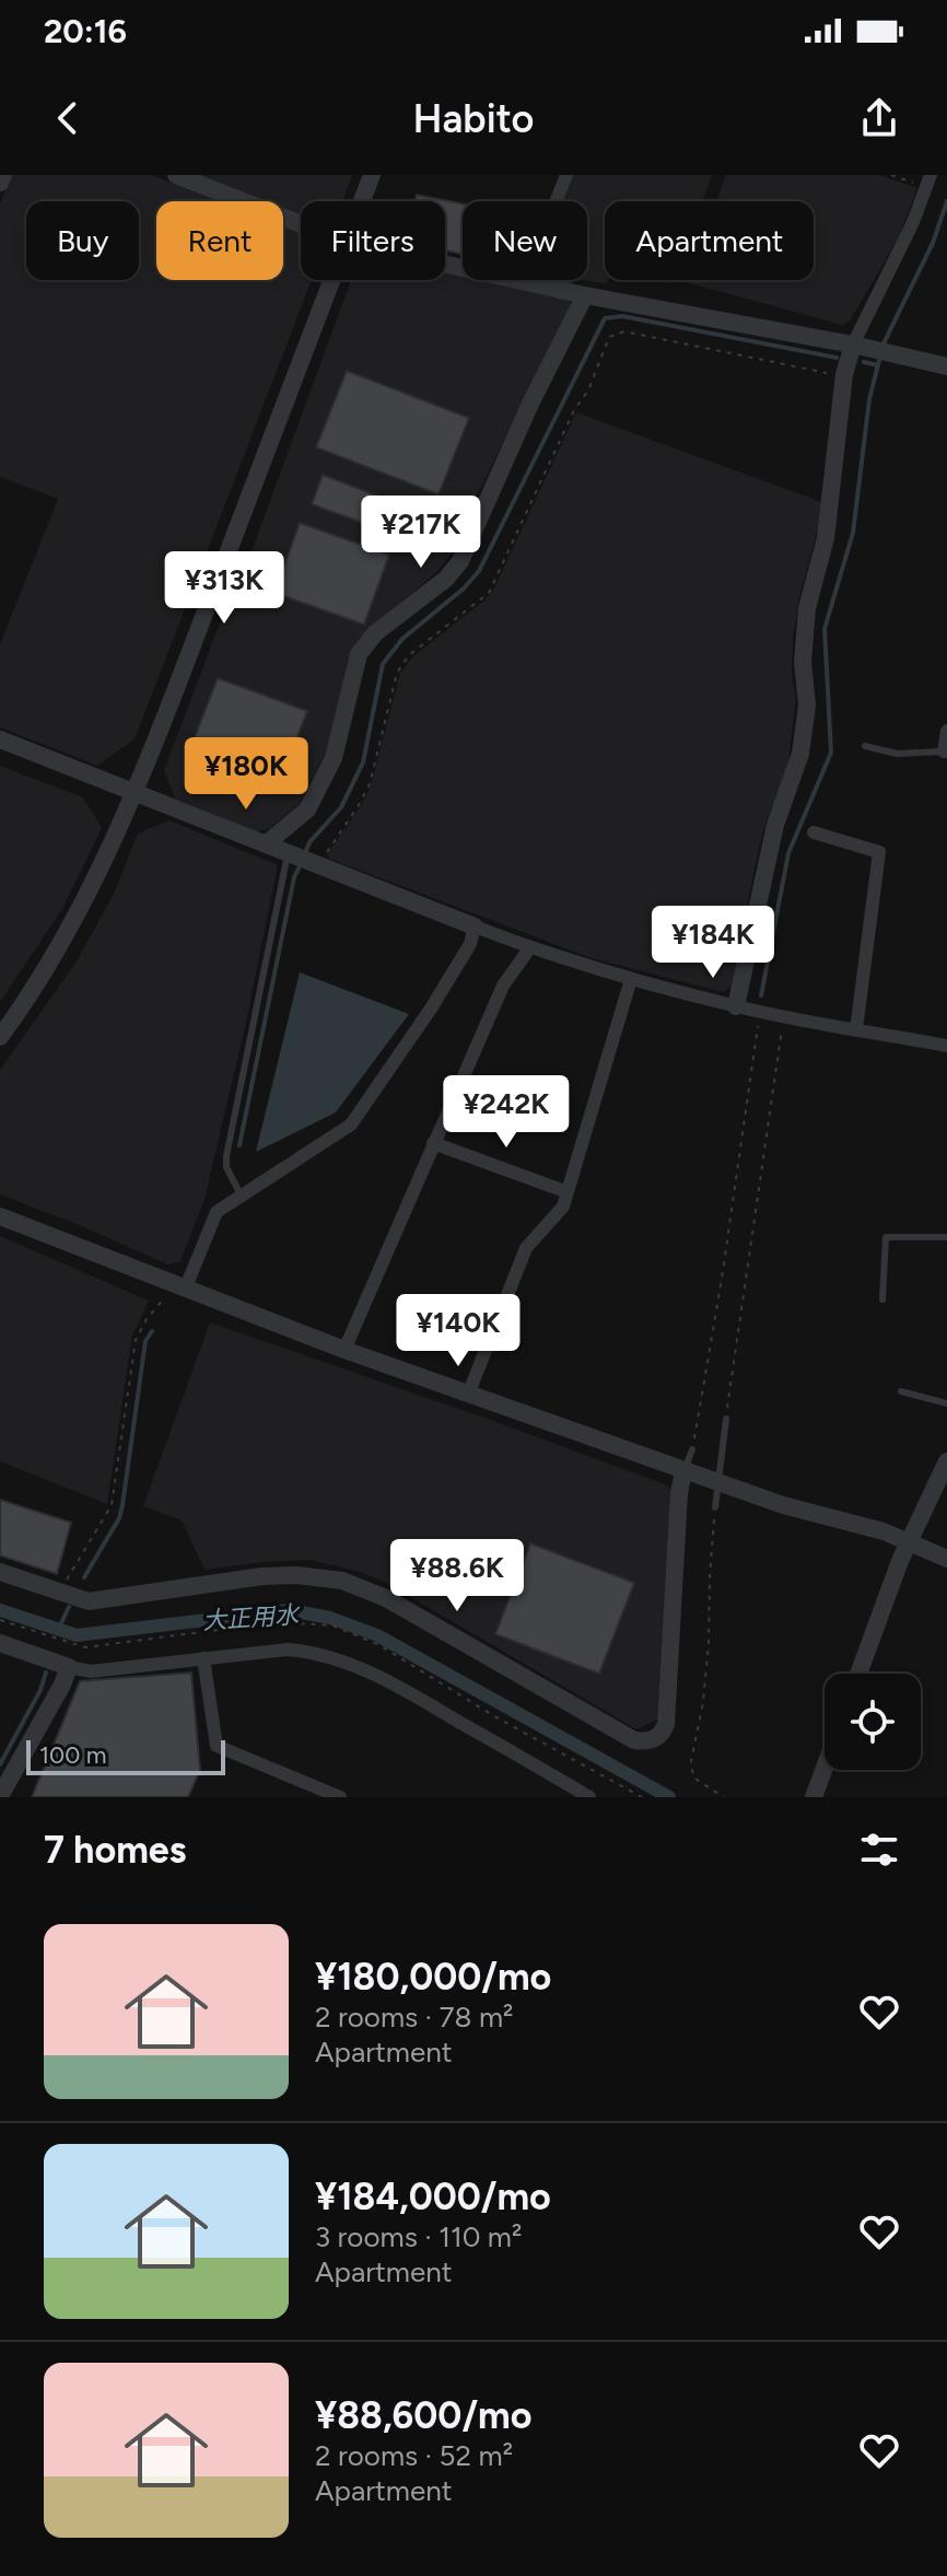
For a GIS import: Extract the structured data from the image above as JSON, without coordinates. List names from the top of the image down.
{
  "water": ["大正用水"],
  "scale_bar": "100 m",
  "page": {
    "status": "20:16",
    "header": "Habito",
    "chip": [
      "Buy",
      "Rent",
      "Filters",
      "New",
      "Apartment"
    ],
    "price": [
      "¥217K",
      "¥313K",
      "¥180K",
      "¥184K",
      "¥242K",
      "¥140K",
      "¥88.6K"
    ],
    "scale": "100 m",
    "heading": "7 homes",
    "list": [
      {
        "name": "¥180,000/mo",
        "note": "2 rooms · 78 m² · Apartment"
      },
      {
        "name": "¥184,000/mo",
        "note": "3 rooms · 110 m² · Apartment"
      },
      {
        "name": "¥88,600/mo",
        "note": "2 rooms · 52 m² · Apartment"
      }
    ]
  }
}
